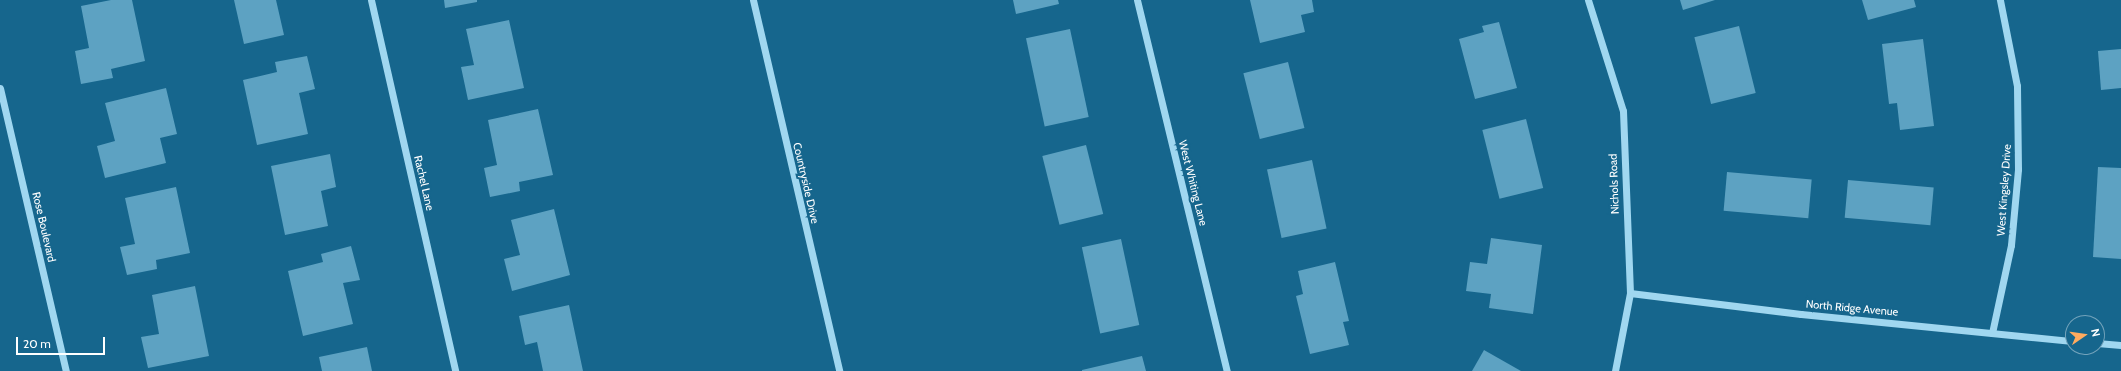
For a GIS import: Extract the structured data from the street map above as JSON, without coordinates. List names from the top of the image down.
{
  "streets": {
    "street": [
      "Rachel Lane",
      "Countryside Drive",
      "West Whiting Lane",
      "Nichols Road",
      "West Kingsley Drive",
      "Rose Boulevard",
      "North Ridge Avenue"
    ]
  },
  "crossings": [
    ["Nichols Road", "North Ridge Avenue"],
    ["West Kingsley Drive", "North Ridge Avenue"]
  ],
  "scale_bar": "20 m",
  "north": "right"
}
